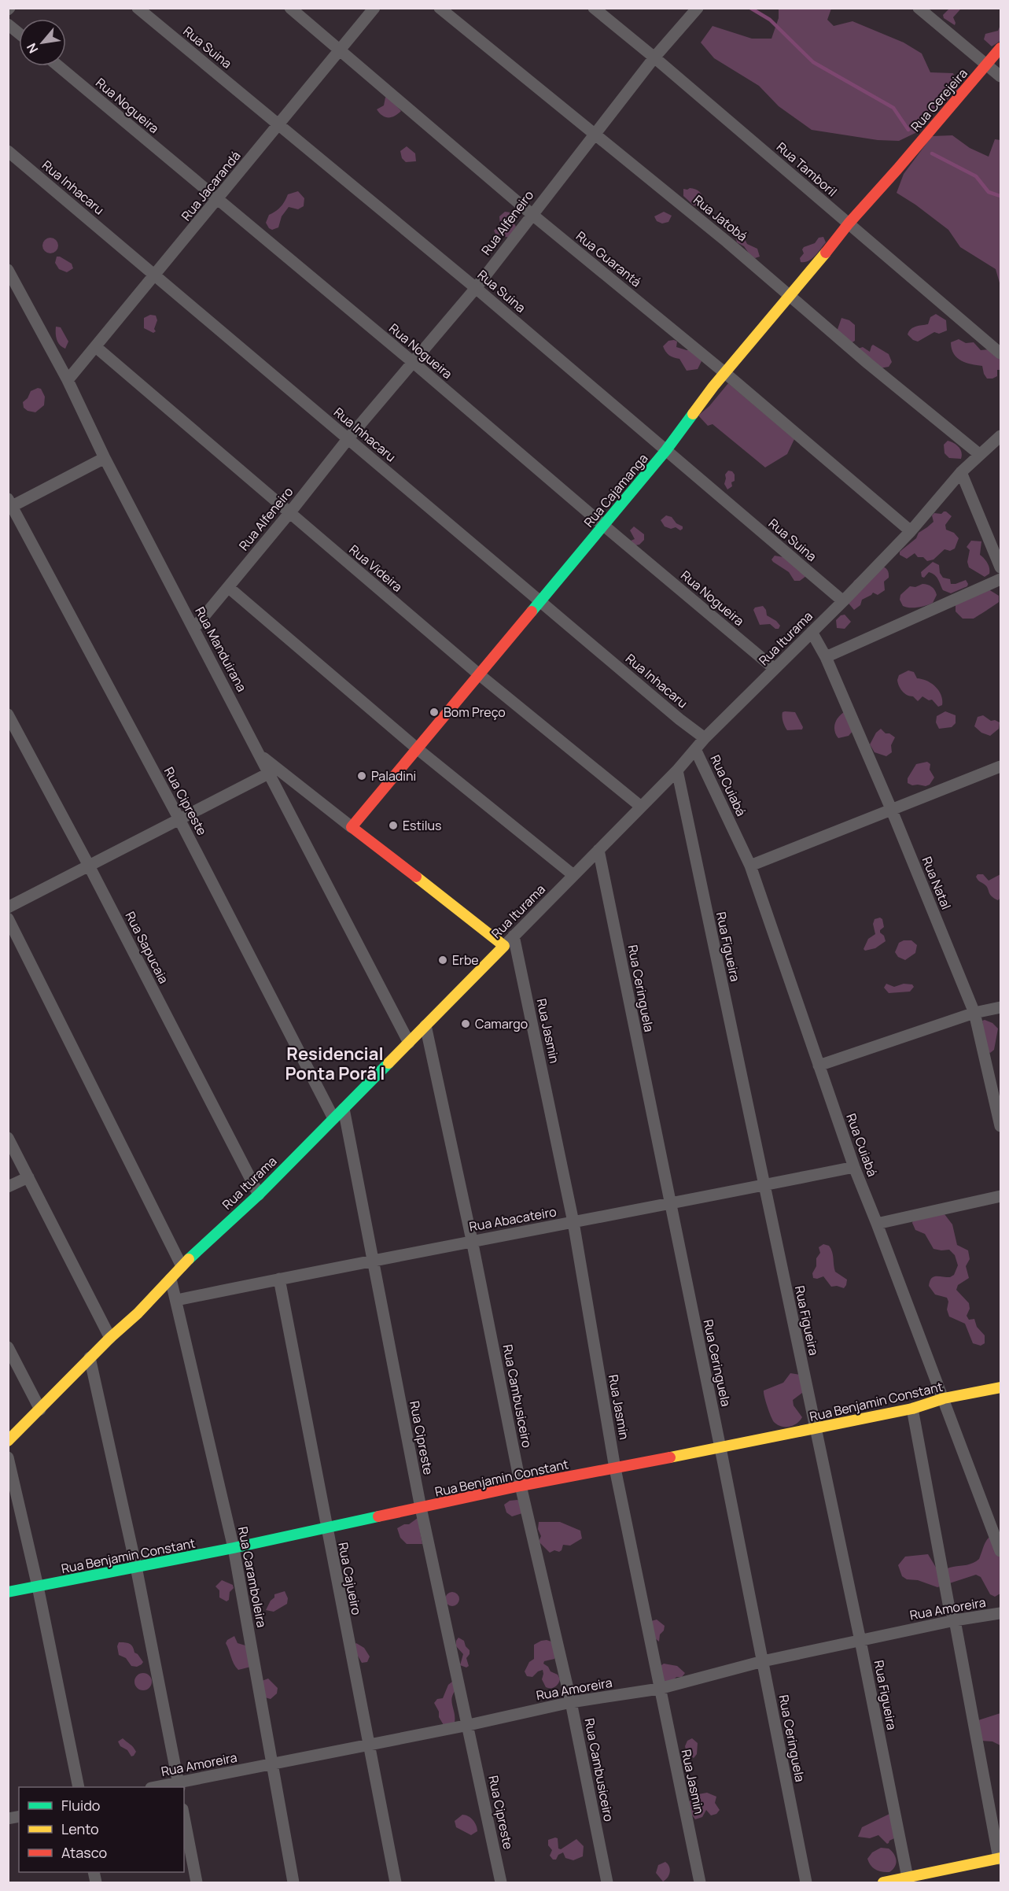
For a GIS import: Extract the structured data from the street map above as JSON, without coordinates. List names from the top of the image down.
{
  "streets": {
    "street": [
      "Rua Suina",
      "Rua Cerejeira",
      "Rua Nogueira",
      "Rua Tamboril",
      "Rua Jacarandá",
      "Rua Inhacaru",
      "Rua Jatobá",
      "Rua Alfeneiro",
      "Rua Guarantá",
      "Rua Cajamanga",
      "Rua Videira",
      "Rua Iturama",
      "Rua Manduirana",
      "Rua Cuiabá",
      "Rua Cipreste",
      "Rua Natal",
      "Rua Figueira",
      "Rua Sapucaia",
      "Rua Ceringuela",
      "Rua Jasmin",
      "Rua Abacateiro",
      "Rua Cambusiceiro",
      "Rua Benjamin Constant",
      "Rua Caramboleira",
      "Rua Cajueiro",
      "Rua Amoreira"
    ]
  },
  "crossings": [
    ["Rua Suina", "Rua Jacarandá"],
    ["Rua Suina", "Rua Alfeneiro"],
    ["Rua Suina", "Rua Cajamanga"],
    ["Rua Suina", "Rua Iturama"],
    ["Rua Cerejeira", "Rua Cajamanga"],
    ["Rua Nogueira", "Rua Jacarandá"],
    ["Rua Nogueira", "Rua Alfeneiro"],
    ["Rua Nogueira", "Rua Cajamanga"],
    ["Rua Nogueira", "Rua Iturama"],
    ["Rua Tamboril", "Rua Alfeneiro"],
    ["Rua Tamboril", "Rua Cajamanga"],
    ["Rua Jacarandá", "Rua Inhacaru"],
    ["Rua Jacarandá", "Rua Guarantá"],
    ["Rua Jacarandá", "Rua Videira"],
    ["Rua Jacarandá", "Rua Manduirana"],
    ["Rua Inhacaru", "Rua Alfeneiro"],
    ["Rua Inhacaru", "Rua Cajamanga"],
    ["Rua Inhacaru", "Rua Iturama"],
    ["Rua Jatobá", "Rua Alfeneiro"],
    ["Rua Jatobá", "Rua Cajamanga"],
    ["Rua Jatobá", "Rua Iturama"],
    ["Rua Alfeneiro", "Rua Guarantá"],
    ["Rua Alfeneiro", "Rua Videira"],
    ["Rua Alfeneiro", "Rua Manduirana"],
    ["Rua Guarantá", "Rua Cajamanga"],
    ["Rua Guarantá", "Rua Iturama"],
    ["Rua Cajamanga", "Rua Videira"],
    ["Rua Videira", "Rua Iturama"],
    ["Rua Iturama", "Rua Manduirana"],
    ["Rua Iturama", "Rua Cuiabá"],
    ["Rua Iturama", "Rua Cipreste"],
    ["Rua Iturama", "Rua Natal"],
    ["Rua Iturama", "Rua Figueira"],
    ["Rua Iturama", "Rua Sapucaia"],
    ["Rua Iturama", "Rua Ceringuela"],
    ["Rua Iturama", "Rua Jasmin"],
    ["Rua Iturama", "Rua Cambusiceiro"],
    ["Rua Iturama", "Rua Caramboleira"],
    ["Rua Cuiabá", "Rua Abacateiro"],
    ["Rua Cuiabá", "Rua Benjamin Constant"],
    ["Rua Cipreste", "Rua Abacateiro"],
    ["Rua Cipreste", "Rua Benjamin Constant"],
    ["Rua Cipreste", "Rua Amoreira"],
    ["Rua Figueira", "Rua Abacateiro"],
    ["Rua Figueira", "Rua Benjamin Constant"],
    ["Rua Figueira", "Rua Amoreira"],
    ["Rua Ceringuela", "Rua Abacateiro"],
    ["Rua Ceringuela", "Rua Benjamin Constant"],
    ["Rua Ceringuela", "Rua Amoreira"],
    ["Rua Jasmin", "Rua Abacateiro"],
    ["Rua Jasmin", "Rua Benjamin Constant"],
    ["Rua Jasmin", "Rua Amoreira"],
    ["Rua Abacateiro", "Rua Cambusiceiro"],
    ["Rua Abacateiro", "Rua Caramboleira"],
    ["Rua Abacateiro", "Rua Cajueiro"],
    ["Rua Cambusiceiro", "Rua Benjamin Constant"],
    ["Rua Cambusiceiro", "Rua Amoreira"],
    ["Rua Benjamin Constant", "Rua Caramboleira"],
    ["Rua Benjamin Constant", "Rua Cajueiro"],
    ["Rua Caramboleira", "Rua Amoreira"],
    ["Rua Cajueiro", "Rua Amoreira"]
  ],
  "districts": ["Residencial Ponta Porã I"],
  "places": [
    "Bom Preço",
    "Paladini",
    "Estilus",
    "Erbe",
    "Camargo"
  ],
  "legend": ["Fluido", "Lento", "Atasco"],
  "north": "bottom left"
}
